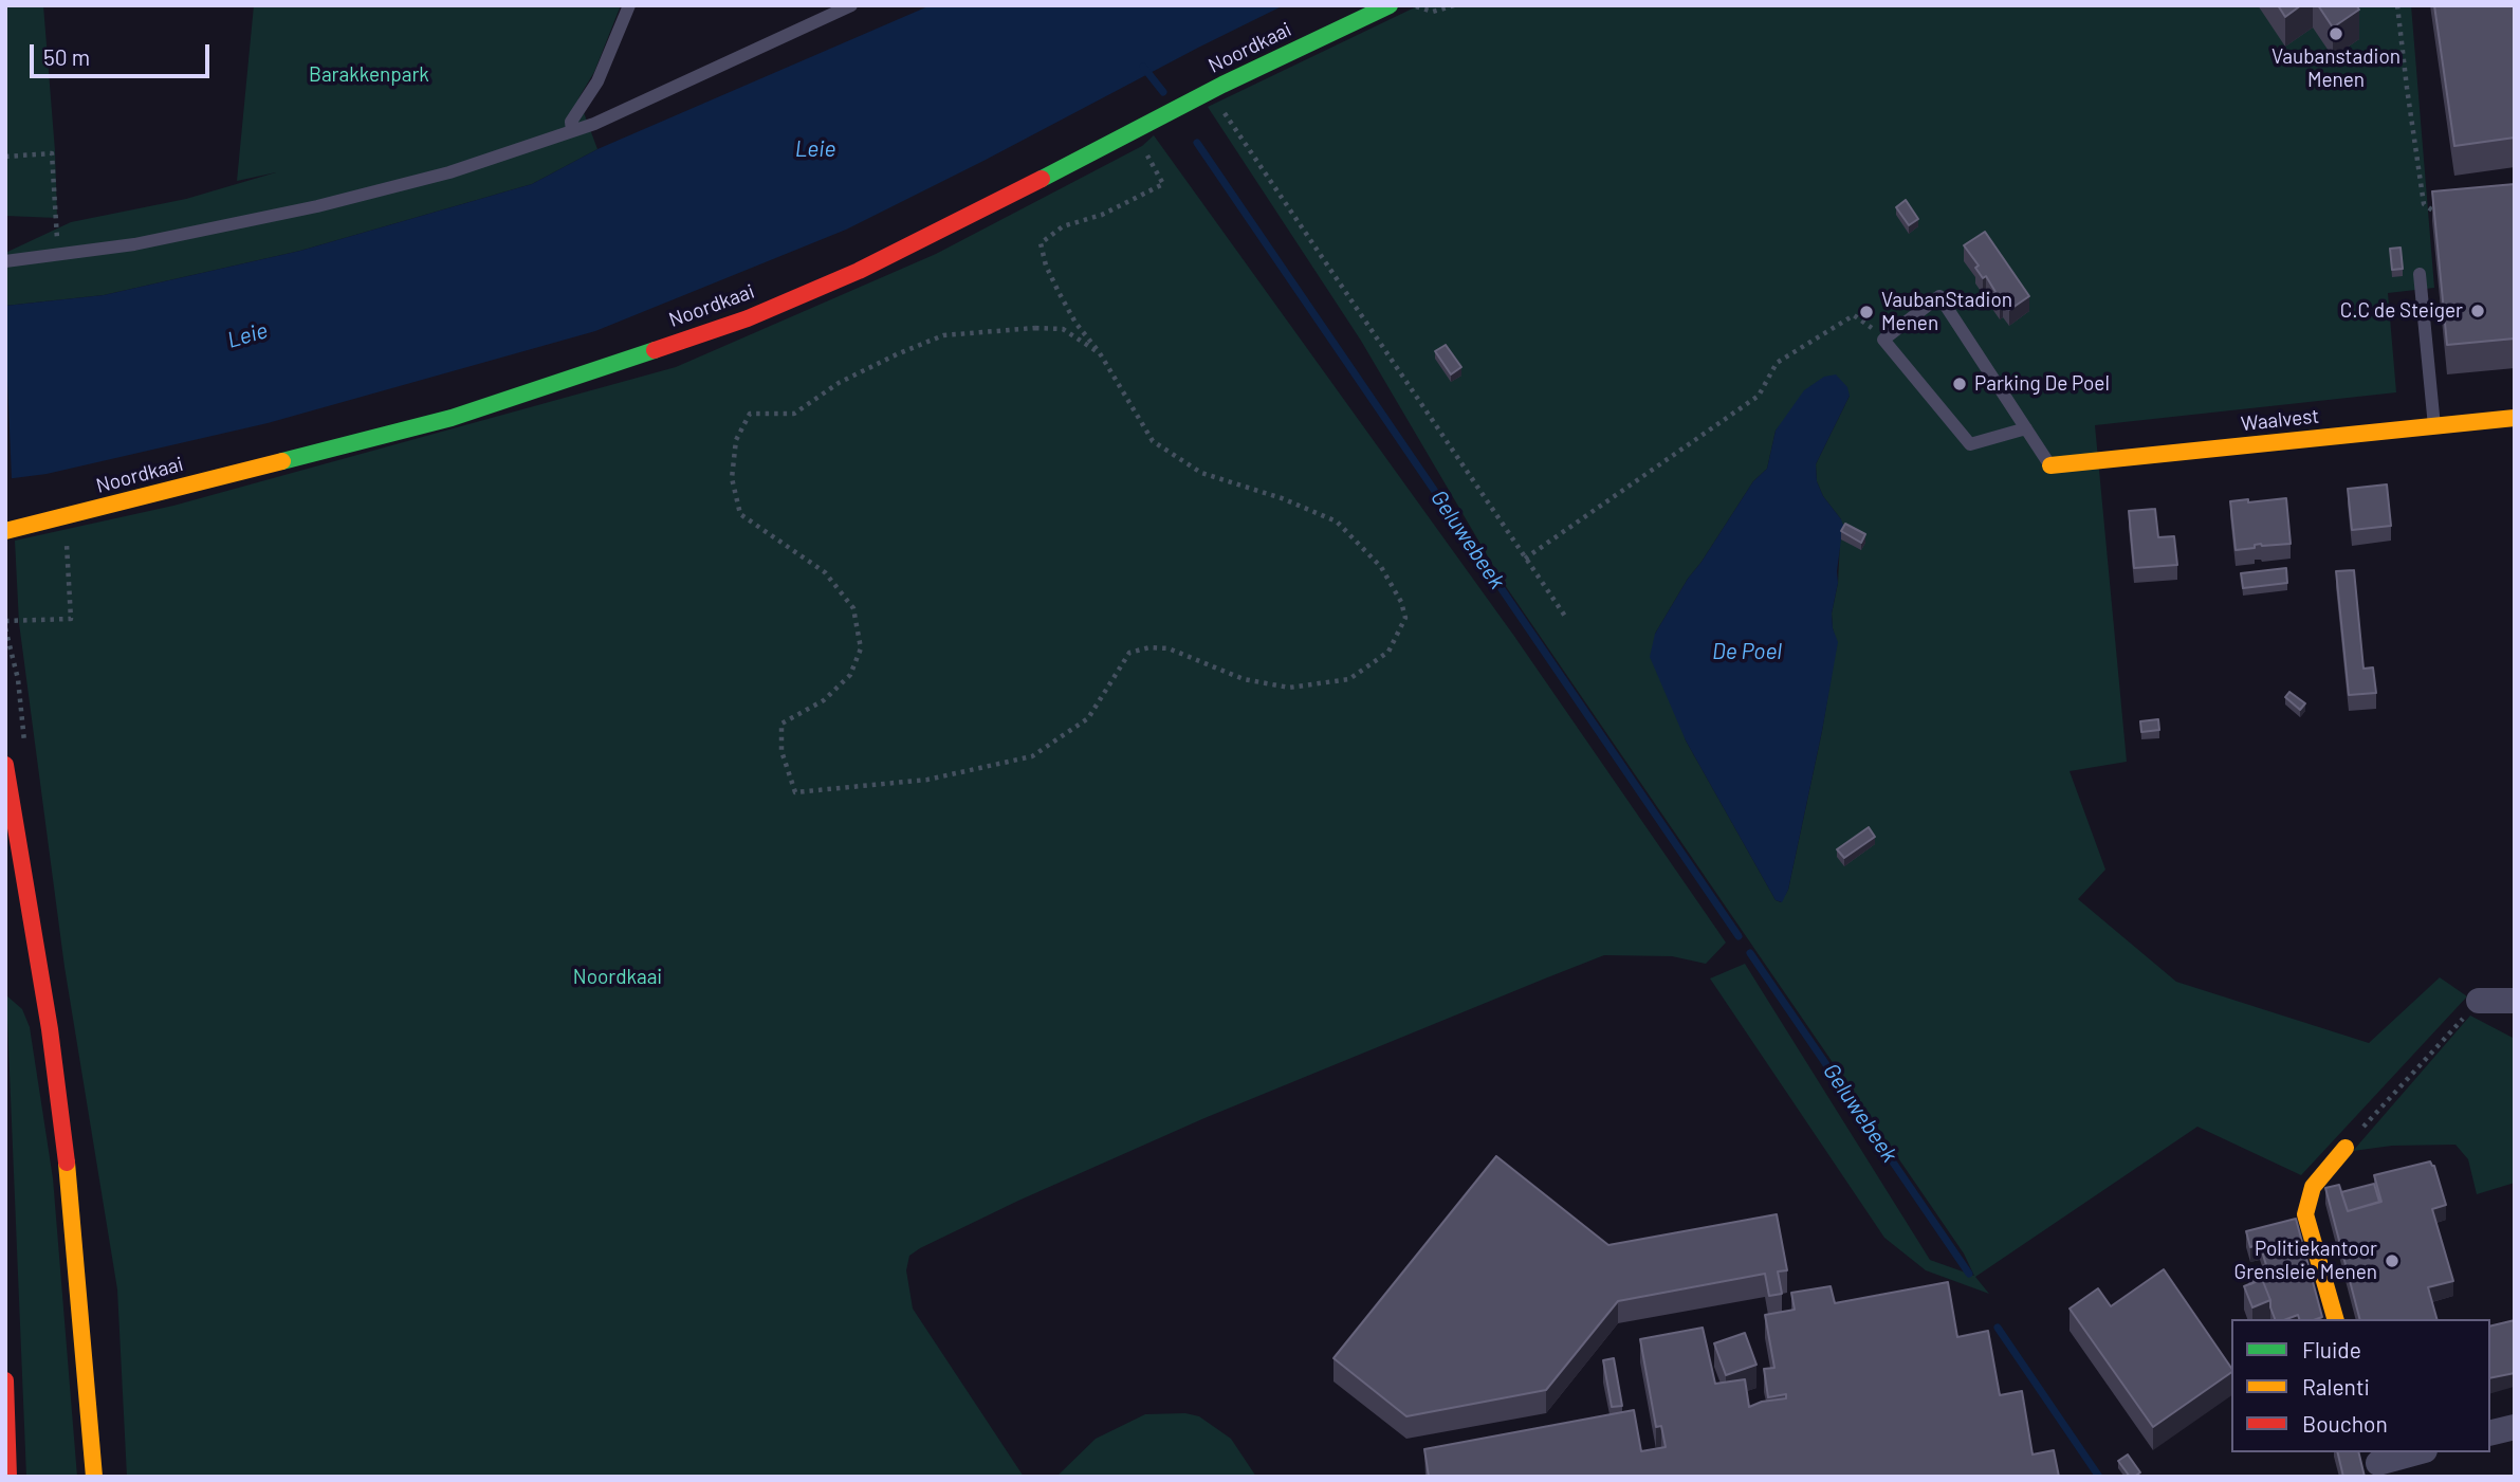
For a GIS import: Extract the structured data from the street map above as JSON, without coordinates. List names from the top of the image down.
{
  "streets": {
    "main road": ["Noordkaai", "Waalvest"]
  },
  "water": ["Leie", "Geluwebeek", "De Poel"],
  "parks": ["Barakkenpark", "Noordkaai"],
  "places": [
    "Vaubanstadion Menen",
    "C.C de Steiger",
    "VaubanStadion Menen",
    "Parking De Poel",
    "Politiekantoor Grensleie Menen"
  ],
  "legend": ["Fluide", "Ralenti", "Bouchon"],
  "scale_bar": "50 m"
}
